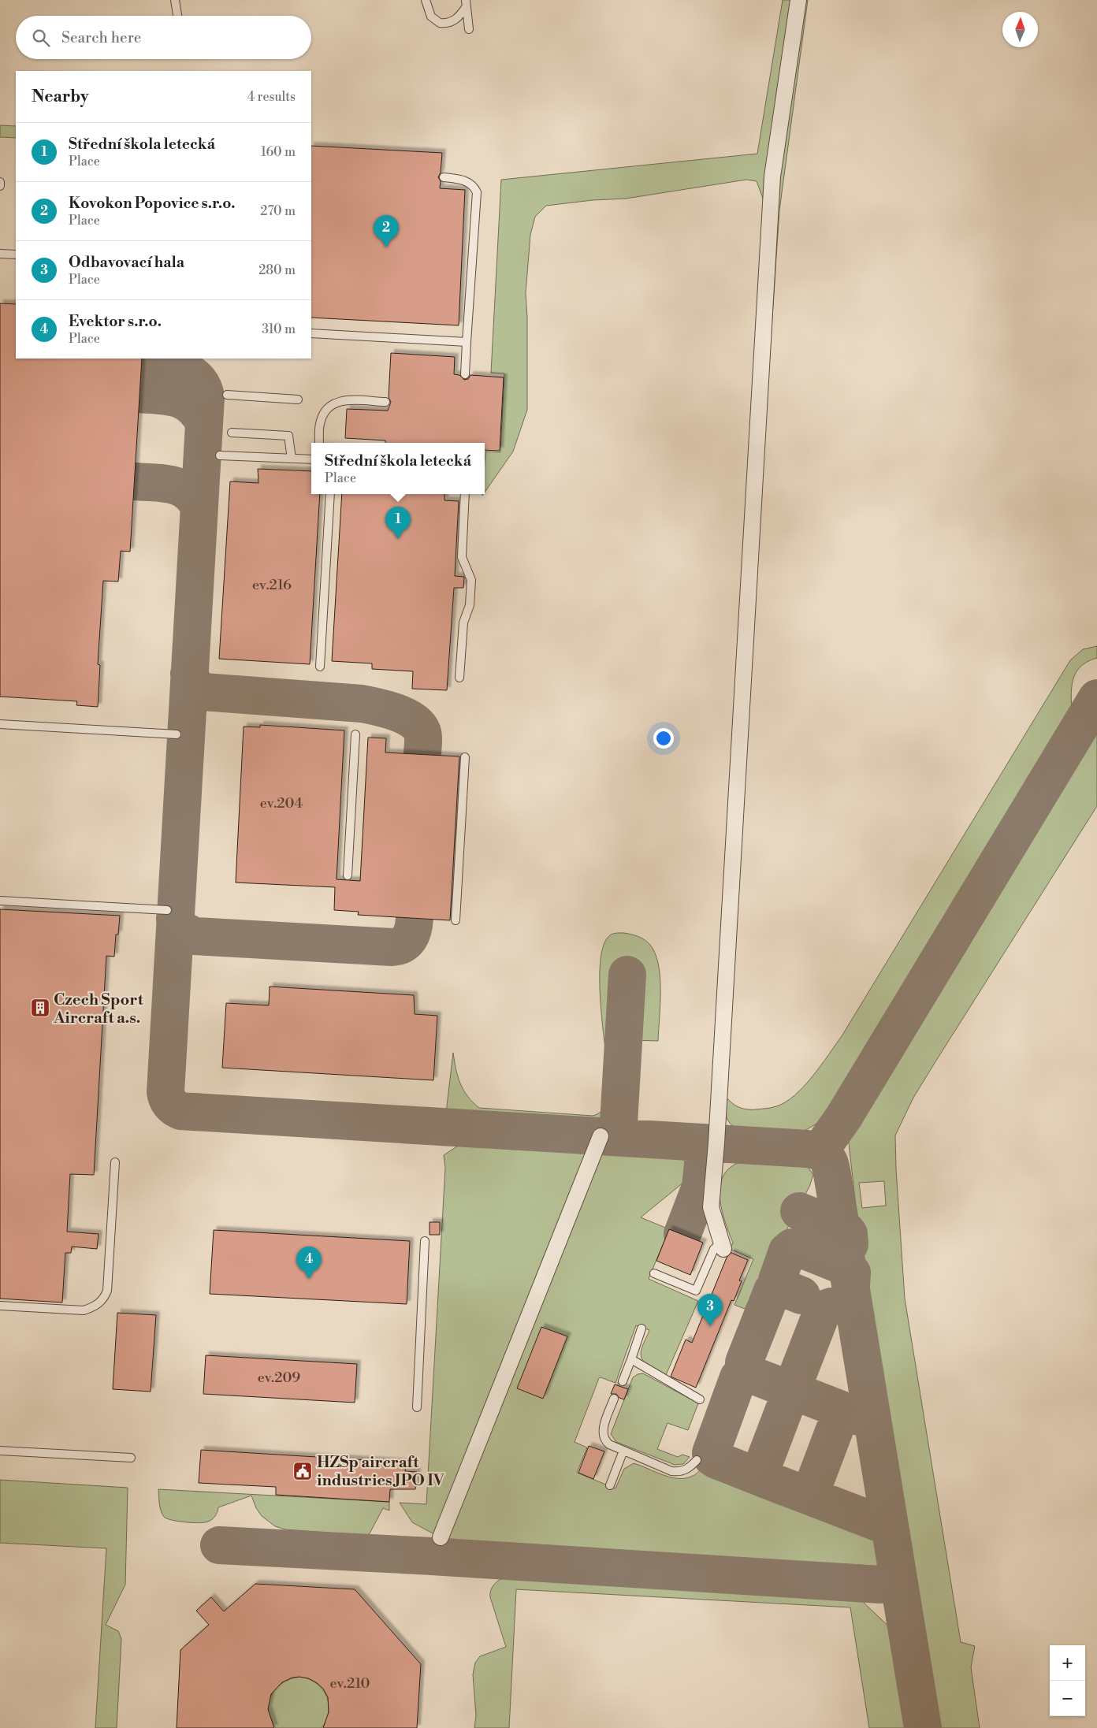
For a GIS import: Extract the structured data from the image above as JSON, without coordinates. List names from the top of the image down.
{
  "places": {
    "building": ["Czech Sport Aircraft a.s."],
    "public building": ["HZSp aircraft industries JPO IV"]
  },
  "house_numbers": [
    "ev.216",
    "ev.204",
    "ev.209",
    "ev.210"
  ],
  "north": "top",
  "page": {
    "search": "Search here",
    "heading": ["Nearby", "4 results"],
    "list": [
      {
        "mark": "1",
        "name": "Střední škola letecká",
        "note": "Place",
        "value": "160 m"
      },
      {
        "mark": "2",
        "name": "Kovokon Popovice s.r.o.",
        "note": "Place",
        "value": "270 m"
      },
      {
        "mark": "3",
        "name": "Odbavovací hala",
        "note": "Place",
        "value": "280 m"
      },
      {
        "mark": "4",
        "name": "Evektor s.r.o.",
        "note": "Place",
        "value": "310 m"
      }
    ],
    "pins": [
      "2",
      "1",
      "4",
      "3"
    ],
    "popup": ["Střední škola letecká", "Place"],
    "map_buttons": ["+", "−"]
  }
}
